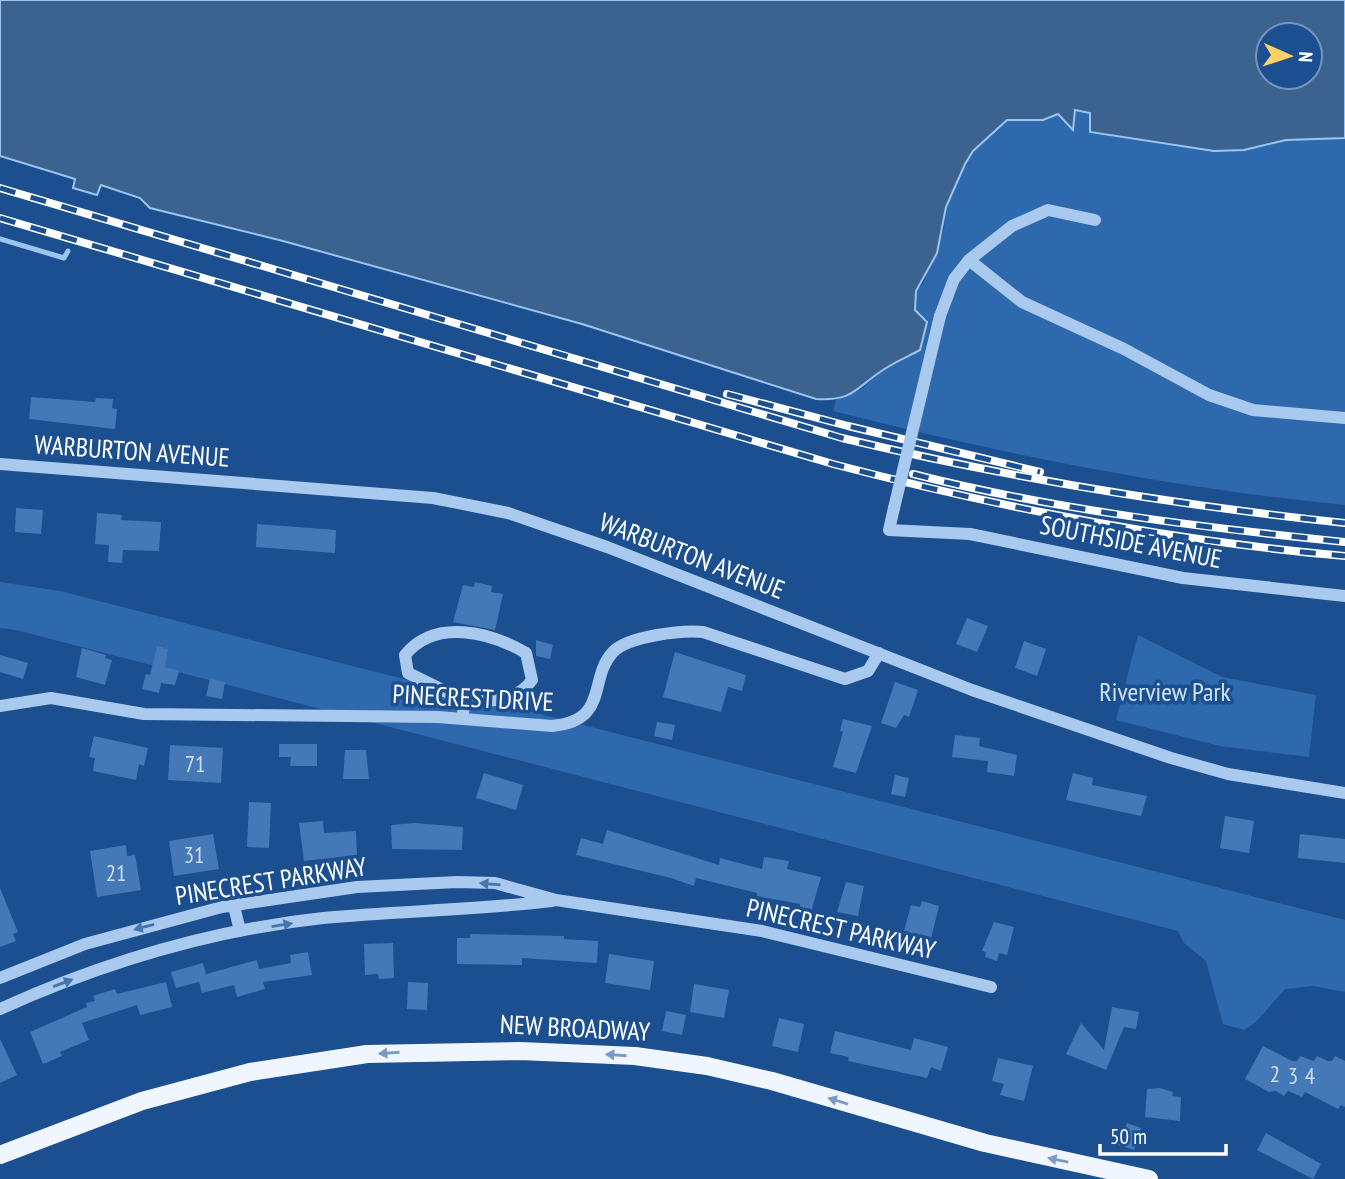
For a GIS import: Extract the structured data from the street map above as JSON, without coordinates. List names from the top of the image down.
{
  "streets": {
    "main road": ["NEW BROADWAY"],
    "street": [
      "WARBURTON AVENUE",
      "SOUTHSIDE AVENUE",
      "PINECREST DRIVE",
      "PINECREST PARKWAY"
    ]
  },
  "crossings": [
    ["WARBURTON AVENUE", "PINECREST DRIVE"]
  ],
  "one_way": ["NEW BROADWAY"],
  "parks": ["Riverview Park"],
  "house_numbers": [
    "71",
    "31",
    "21",
    "2",
    "3",
    "4"
  ],
  "scale_bar": "50 m",
  "north": "right"
}
